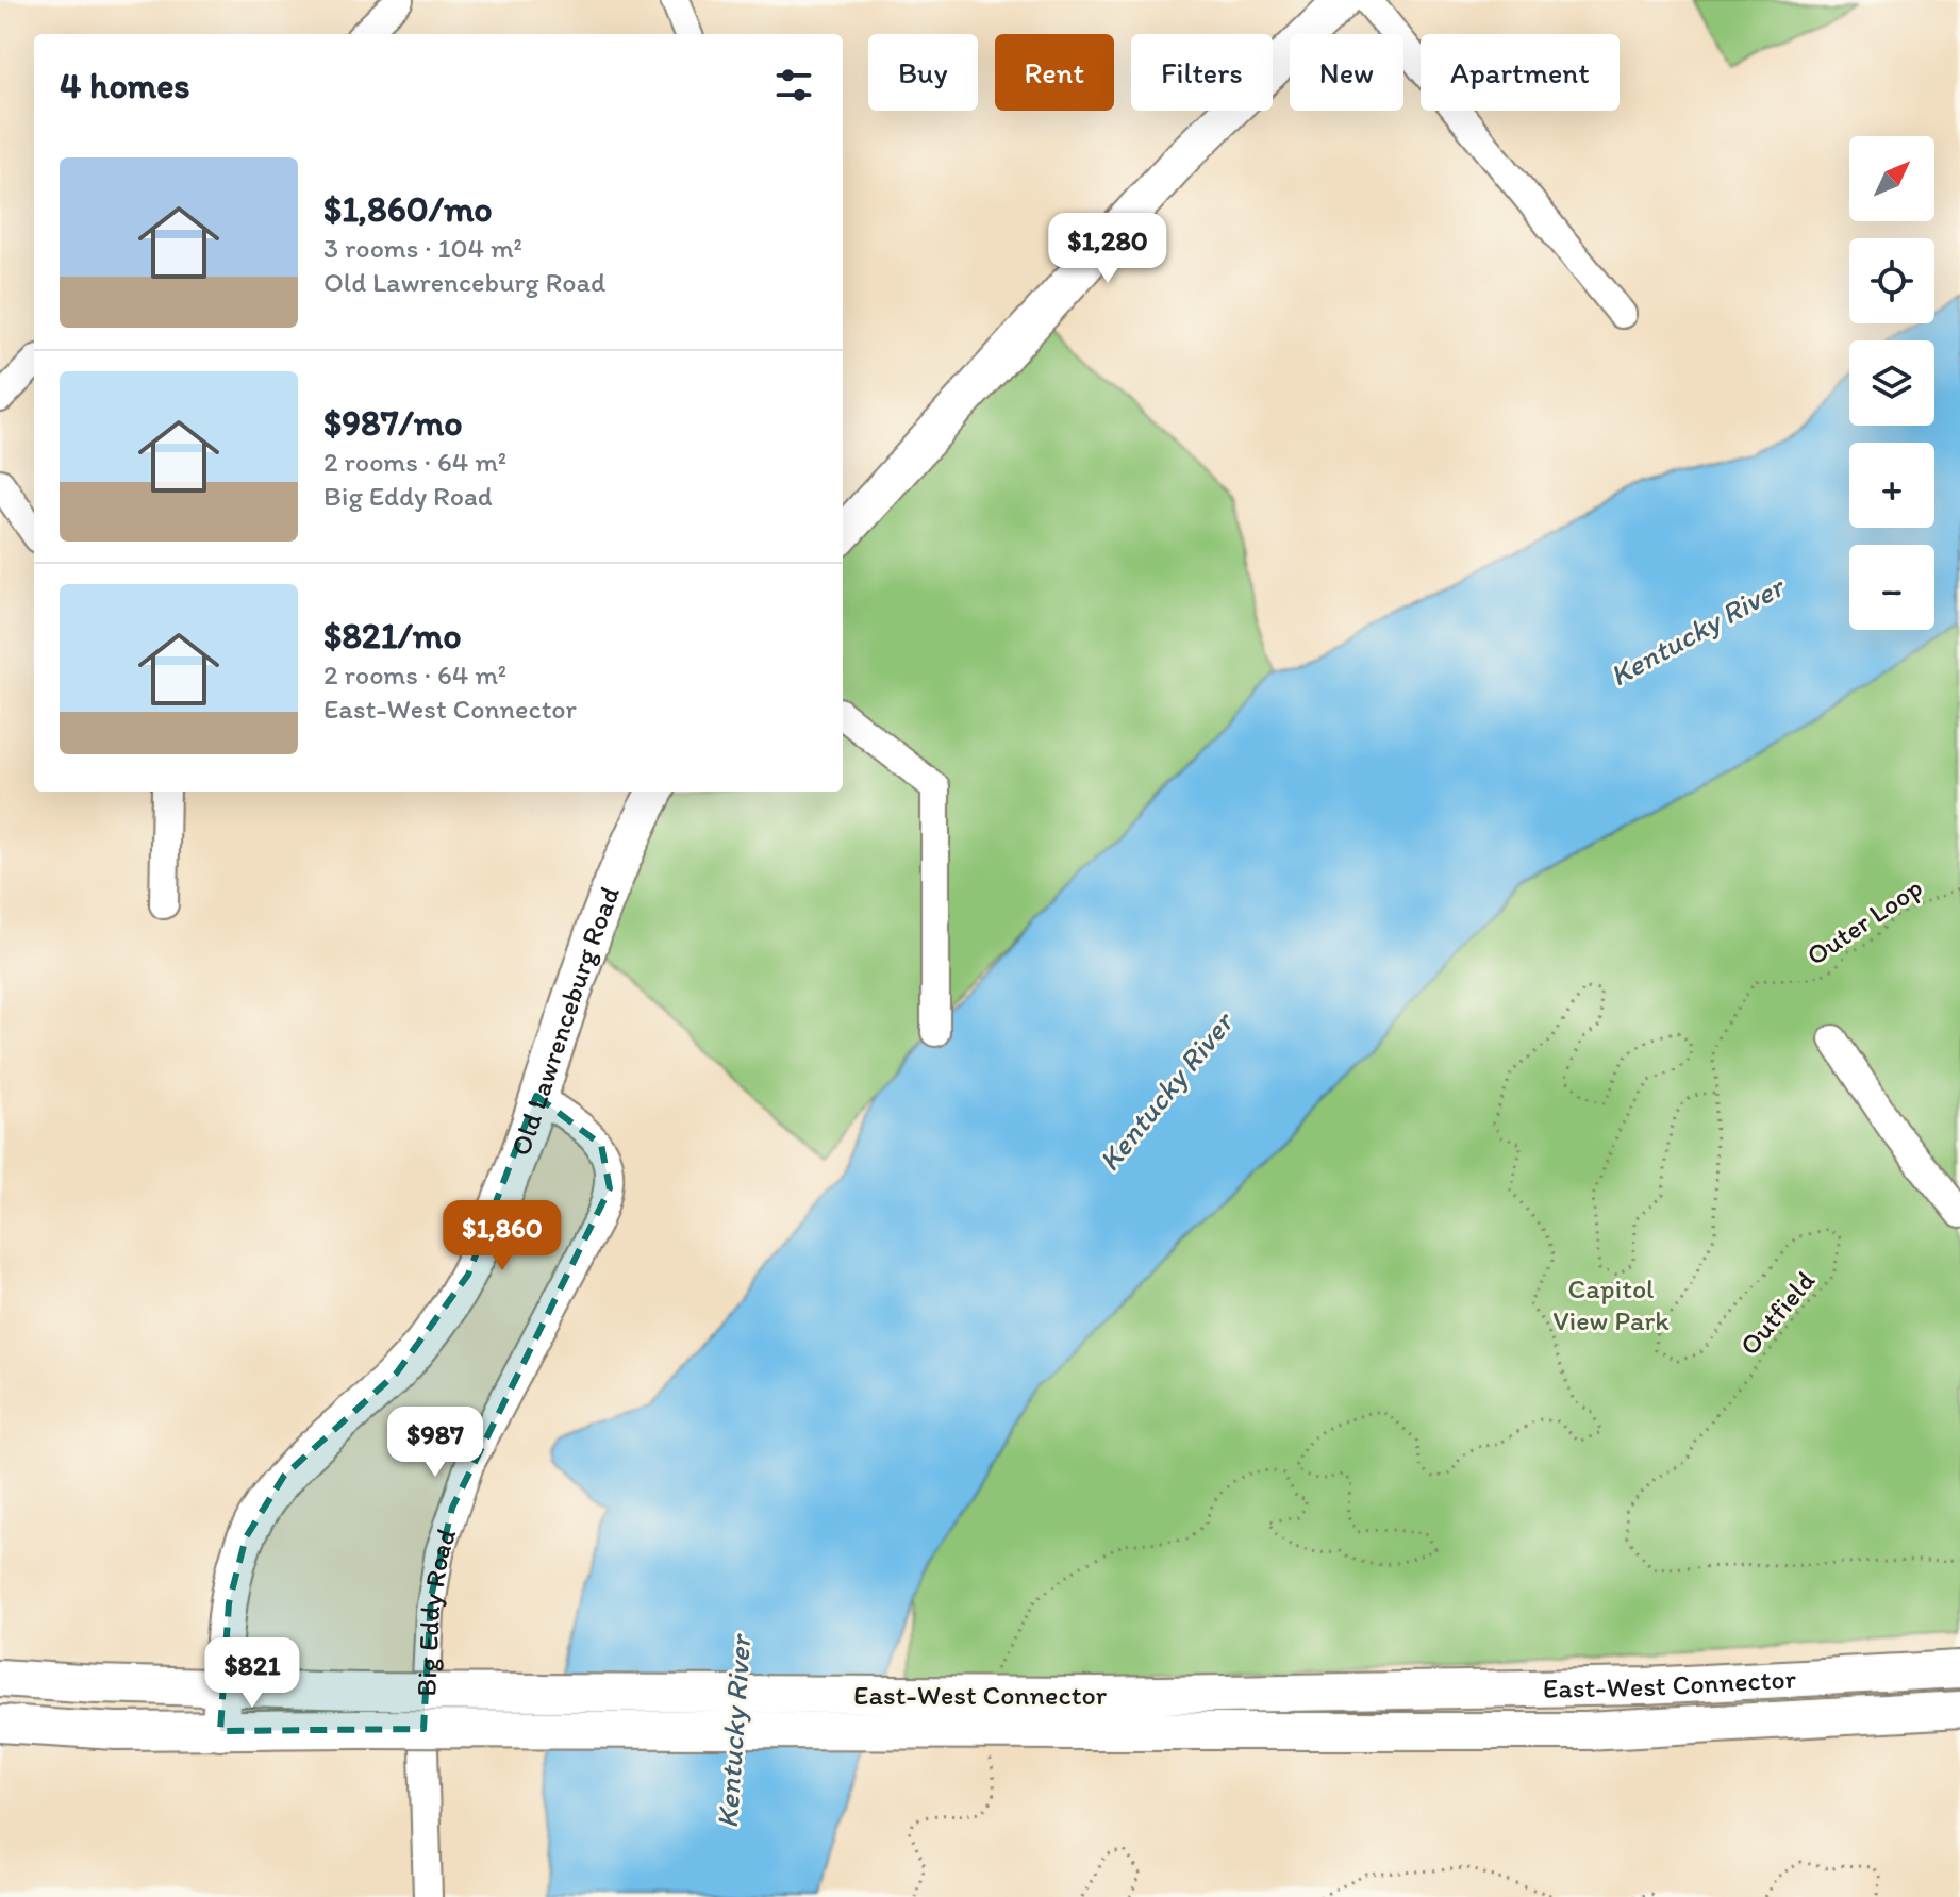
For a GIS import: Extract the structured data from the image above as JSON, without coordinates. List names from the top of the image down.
{
  "streets": {
    "main road": ["Old Lawrenceburg Road", "East-West Connector"],
    "street": ["Big Eddy Road"],
    "path": ["Outer Loop", "Outfield"]
  },
  "crossings": [
    ["Outer Loop", "Outfield"],
    ["Old Lawrenceburg Road", "Big Eddy Road"],
    ["Old Lawrenceburg Road", "East-West Connector"]
  ],
  "water": ["Kentucky River"],
  "parks": ["Capitol View Park"],
  "north": "top right",
  "page": {
    "chip": [
      "Buy",
      "Rent",
      "Filters",
      "New",
      "Apartment"
    ],
    "heading": "4 homes",
    "map_buttons": ["+", "−"],
    "list": [
      {
        "name": "$1,860/mo",
        "note": "3 rooms · 104 m² · Old Lawrenceburg Road"
      },
      {
        "name": "$987/mo",
        "note": "2 rooms · 64 m² · Big Eddy Road"
      },
      {
        "name": "$821/mo",
        "note": "2 rooms · 64 m² · East-West Connector"
      }
    ],
    "price": [
      "$1,280",
      "$1,860",
      "$987",
      "$821"
    ]
  }
}
